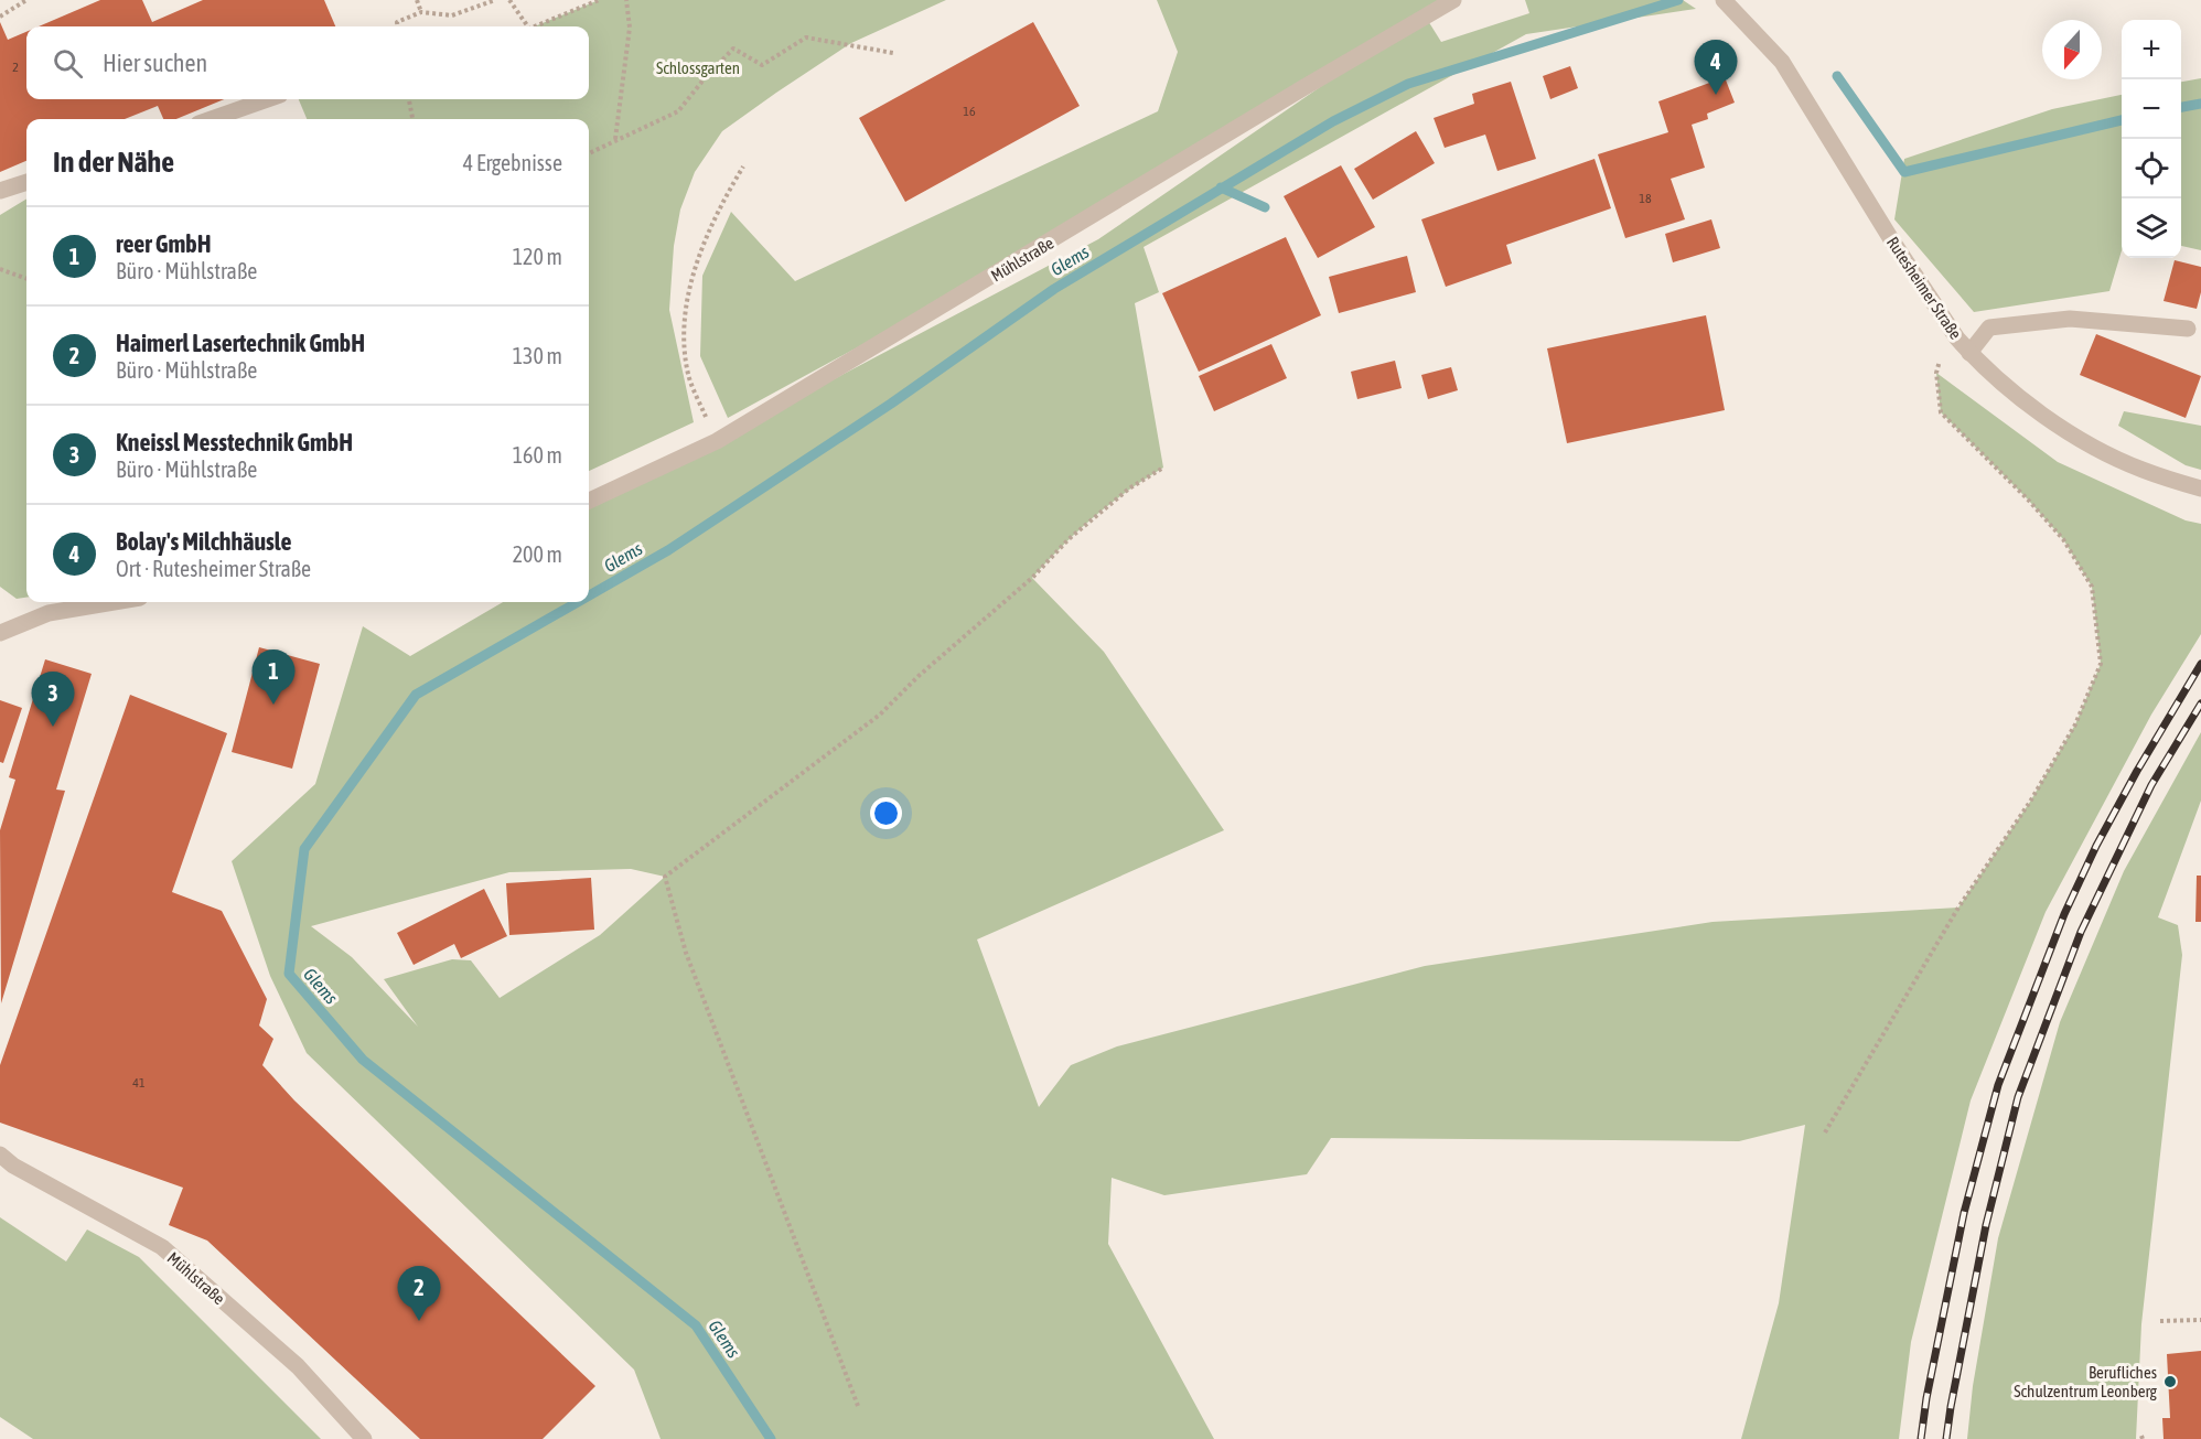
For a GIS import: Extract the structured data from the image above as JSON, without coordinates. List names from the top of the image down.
{
  "streets": {
    "street": ["Mühlstraße", "Rutesheimer Straße"]
  },
  "water": ["Glems"],
  "parks": ["Schlossgarten"],
  "places": ["Berufliches Schulzentrum Leonberg"],
  "house_numbers": [
    "2",
    "16",
    "18",
    "41"
  ],
  "north": "bottom",
  "page": {
    "map_buttons": ["+", "−"],
    "search": "Hier suchen",
    "pins": [
      "4",
      "1",
      "3",
      "2"
    ],
    "heading": ["In der Nähe", "4 Ergebnisse"],
    "list": [
      {
        "mark": "1",
        "name": "reer GmbH",
        "note": "Büro · Mühlstraße",
        "value": "120 m"
      },
      {
        "mark": "2",
        "name": "Haimerl Lasertechnik GmbH",
        "note": "Büro · Mühlstraße",
        "value": "130 m"
      },
      {
        "mark": "3",
        "name": "Kneissl Messtechnik GmbH",
        "note": "Büro · Mühlstraße",
        "value": "160 m"
      },
      {
        "mark": "4",
        "name": "Bolay's Milchhäusle",
        "note": "Ort · Rutesheimer Straße",
        "value": "200 m"
      }
    ]
  }
}
